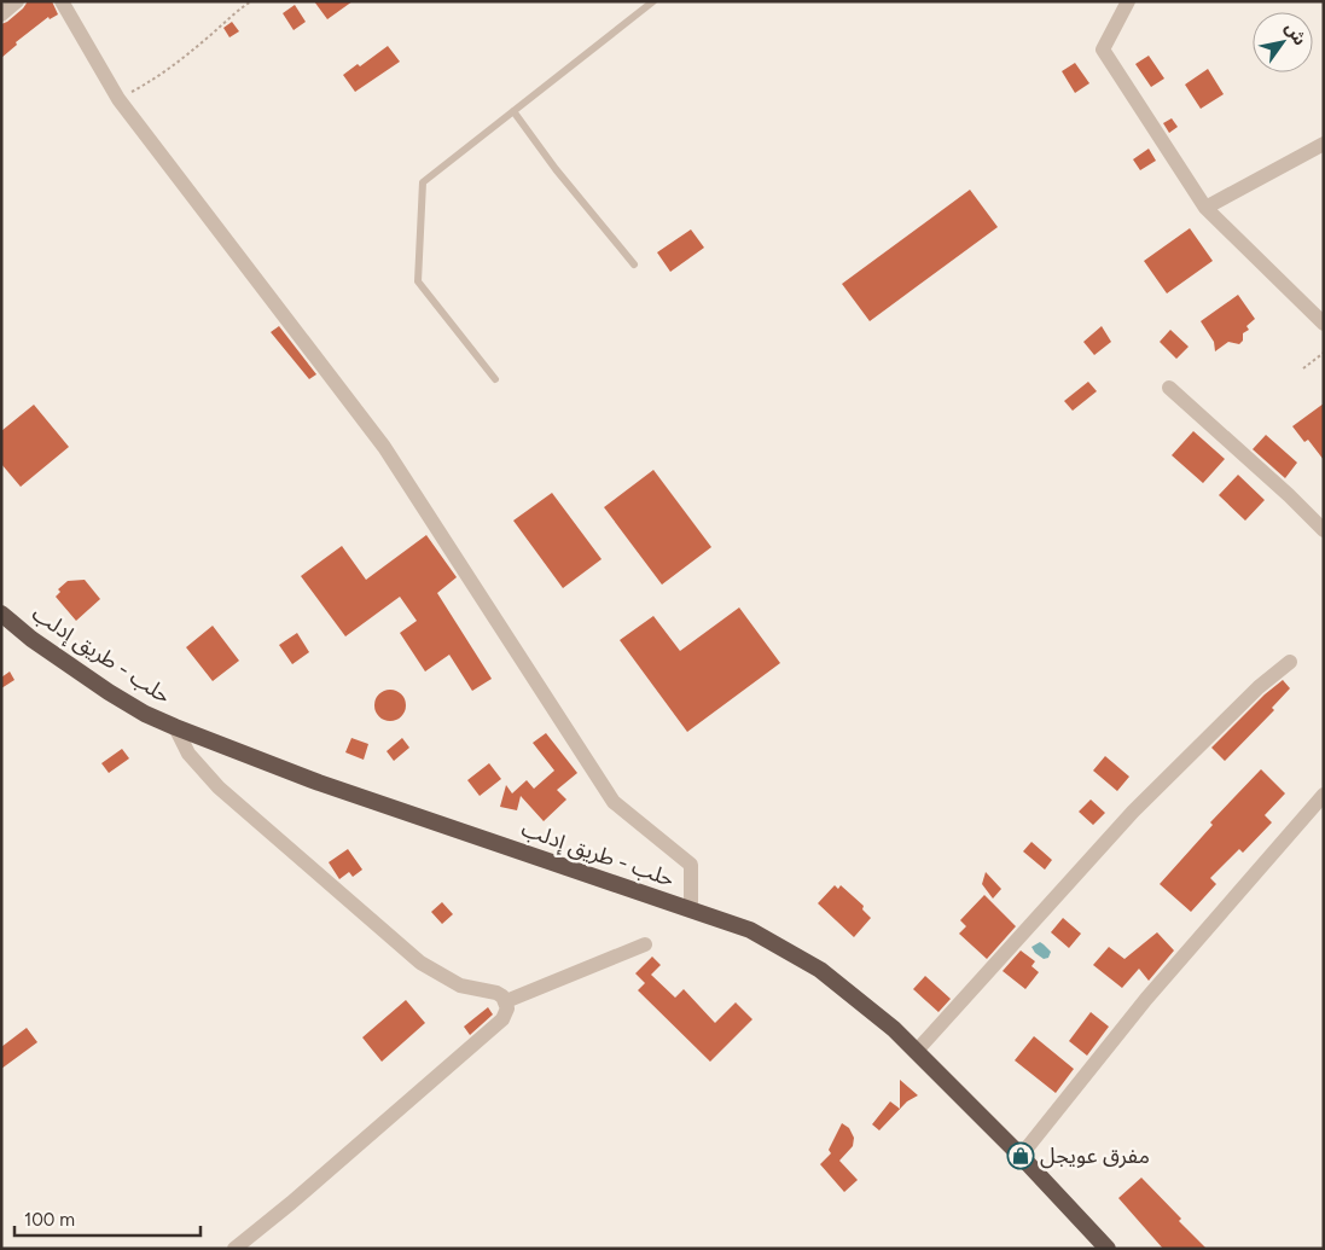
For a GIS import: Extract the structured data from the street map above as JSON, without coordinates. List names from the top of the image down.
{
  "streets": {
    "highway": ["حلب - طريق إدلب"]
  },
  "places": {
    "shop": ["مفرق عويجل"]
  },
  "scale_bar": "100 m",
  "north": "top right"
}
